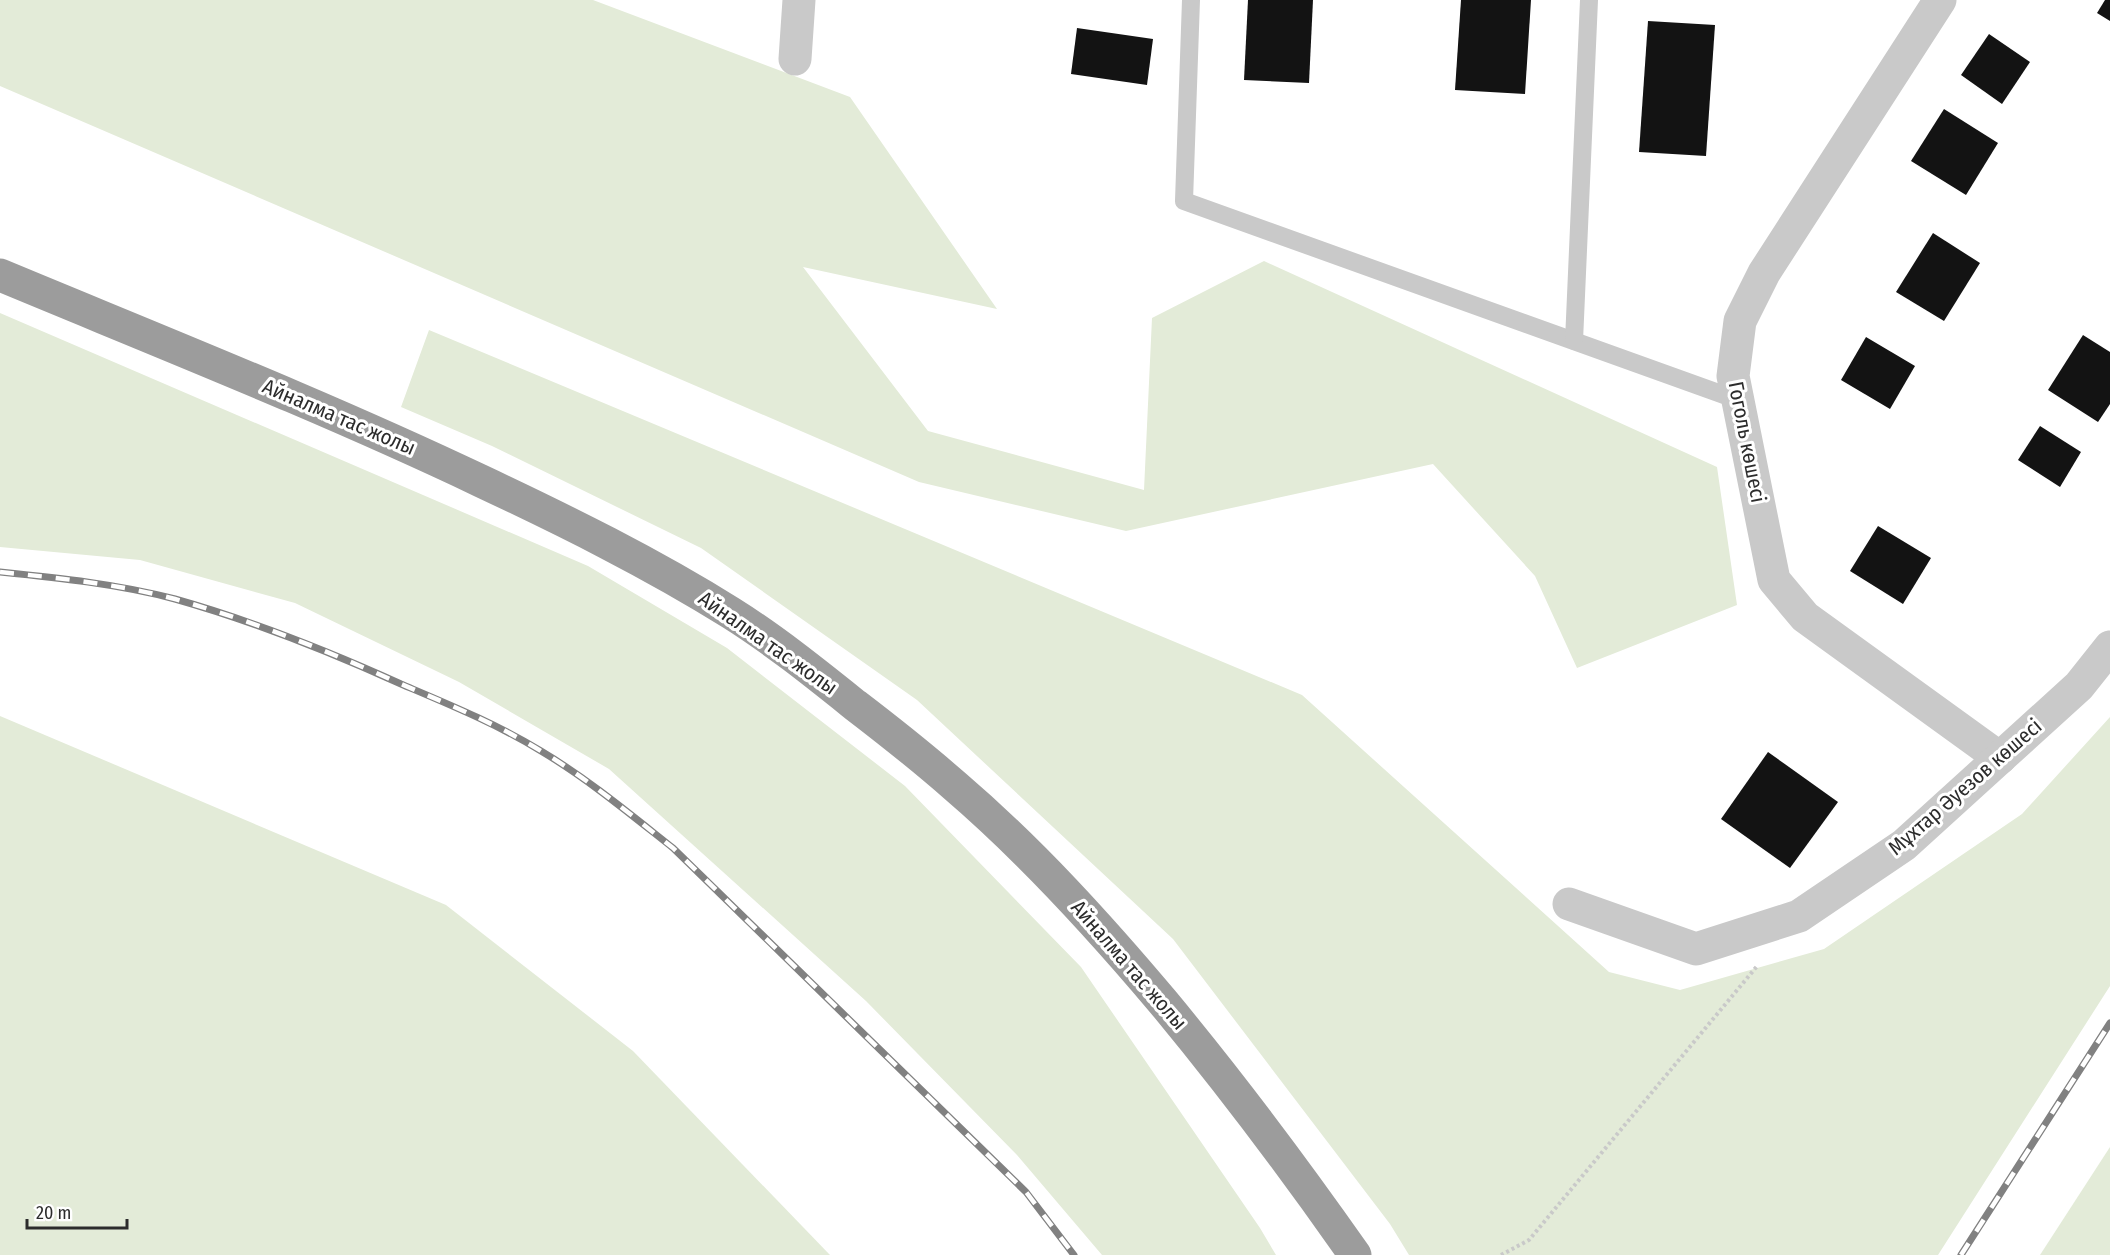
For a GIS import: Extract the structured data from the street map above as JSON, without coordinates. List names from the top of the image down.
{
  "streets": {
    "highway": ["Айналма тас жолы"],
    "street": ["Гоголь көшесі", "Мұхтар Әуезов көшесі"]
  },
  "crossings": [
    ["Гоголь көшесі", "Мұхтар Әуезов көшесі"]
  ],
  "scale_bar": "20 m"
}
